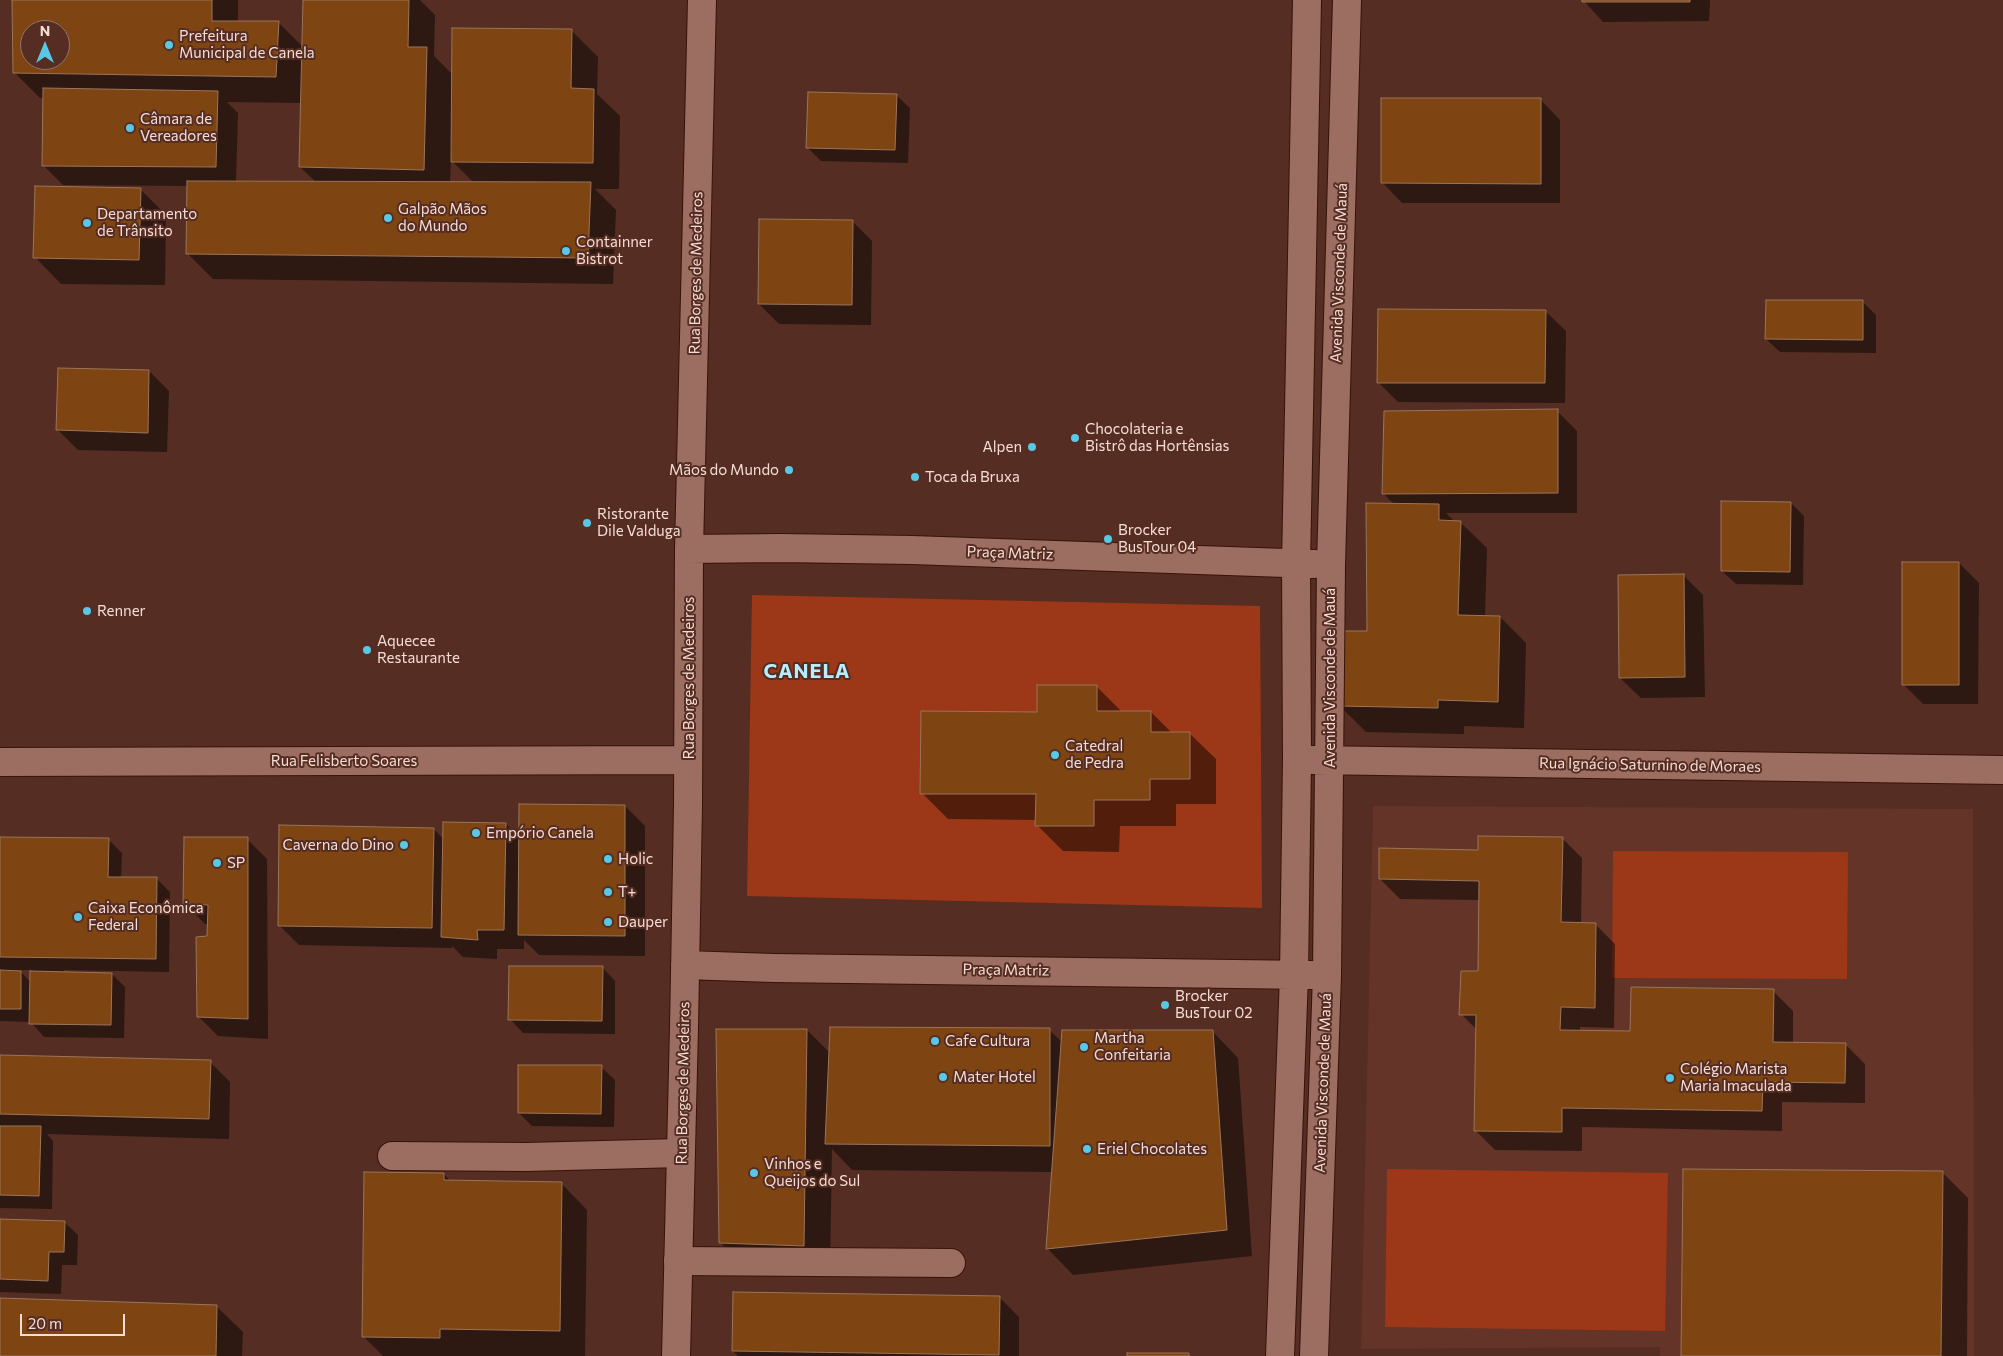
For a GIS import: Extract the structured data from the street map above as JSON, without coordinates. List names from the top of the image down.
{
  "streets": {
    "street": [
      "Rua Borges de Medeiros",
      "Avenida Visconde de Mauá",
      "Praça Matriz",
      "Rua Felisberto Soares",
      "Rua Ignácio Saturnino de Moraes"
    ]
  },
  "crossings": [
    ["Rua Borges de Medeiros", "Praça Matriz"],
    ["Rua Borges de Medeiros", "Rua Felisberto Soares"],
    ["Avenida Visconde de Mauá", "Praça Matriz"],
    ["Avenida Visconde de Mauá", "Rua Ignácio Saturnino de Moraes"]
  ],
  "districts": ["CANELA"],
  "places": [
    "Prefeitura Municipal de Canela",
    "Câmara de Vereadores",
    "Galpão Mãos do Mundo",
    "Departamento de Trânsito",
    "Containner Bistrot",
    "Chocolateria e Bistrô das Hortênsias",
    "Alpen",
    "Mãos do Mundo",
    "Toca da Bruxa",
    "Ristorante Dile Valduga",
    "Brocker BusTour 04",
    "Renner",
    "Aquecee Restaurante",
    "Catedral de Pedra",
    "Empório Canela",
    "Caverna do Dino",
    "Holic",
    "SP",
    "T+",
    "Caixa Econômica Federal",
    "Dauper",
    "Brocker BusTour 02",
    "Cafe Cultura",
    "Martha Confeitaria",
    "Mater Hotel",
    "Colégio Marista Maria Imaculada",
    "Eriel Chocolates",
    "Vinhos e Queijos do Sul"
  ],
  "scale_bar": "20 m",
  "north": "top"
}
